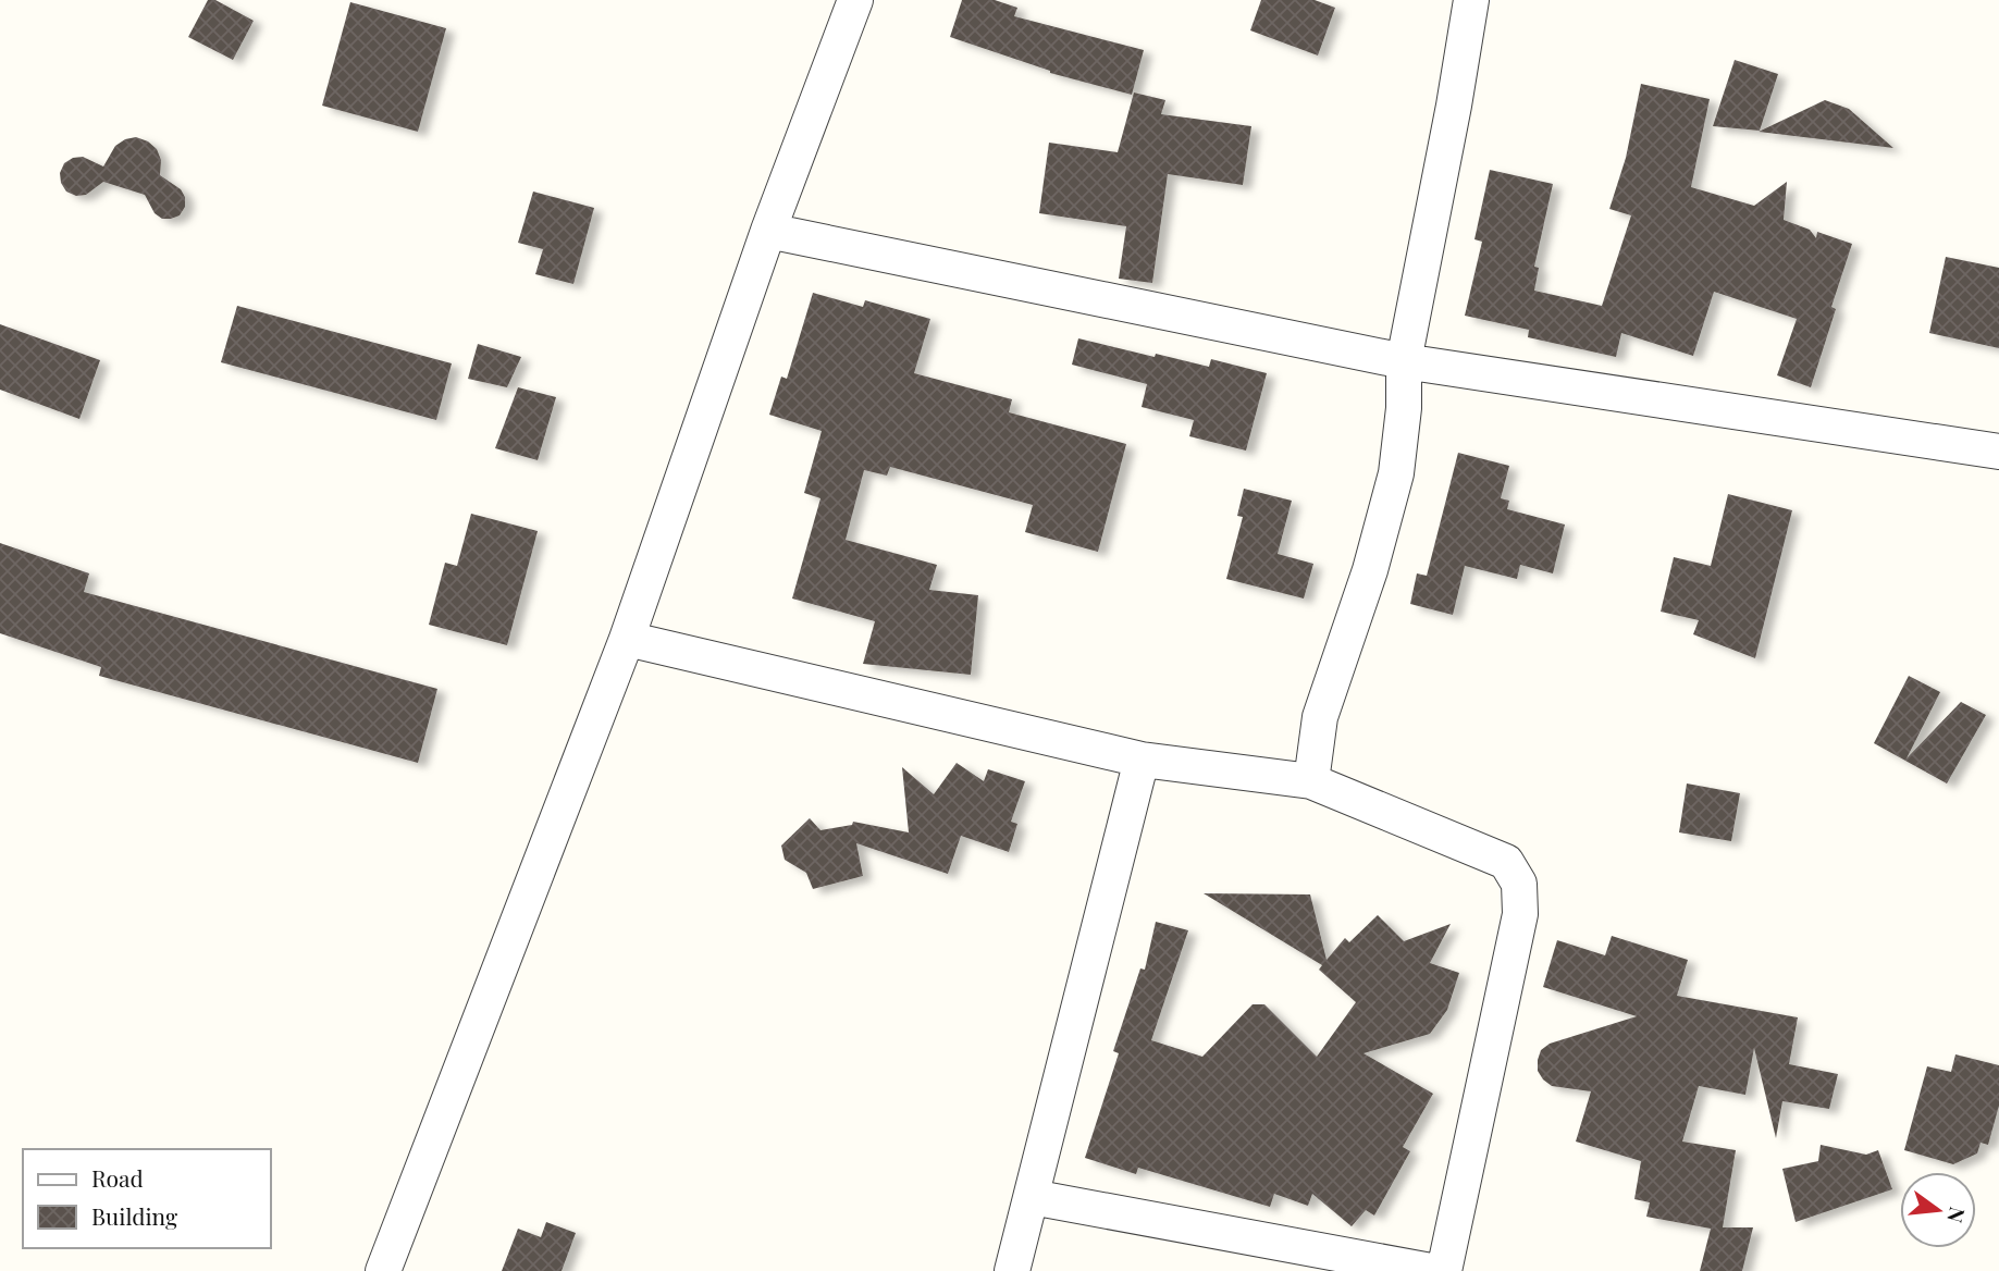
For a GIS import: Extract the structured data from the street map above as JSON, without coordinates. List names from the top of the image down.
{
  "legend": ["Road", "Building"],
  "north": "right"
}
